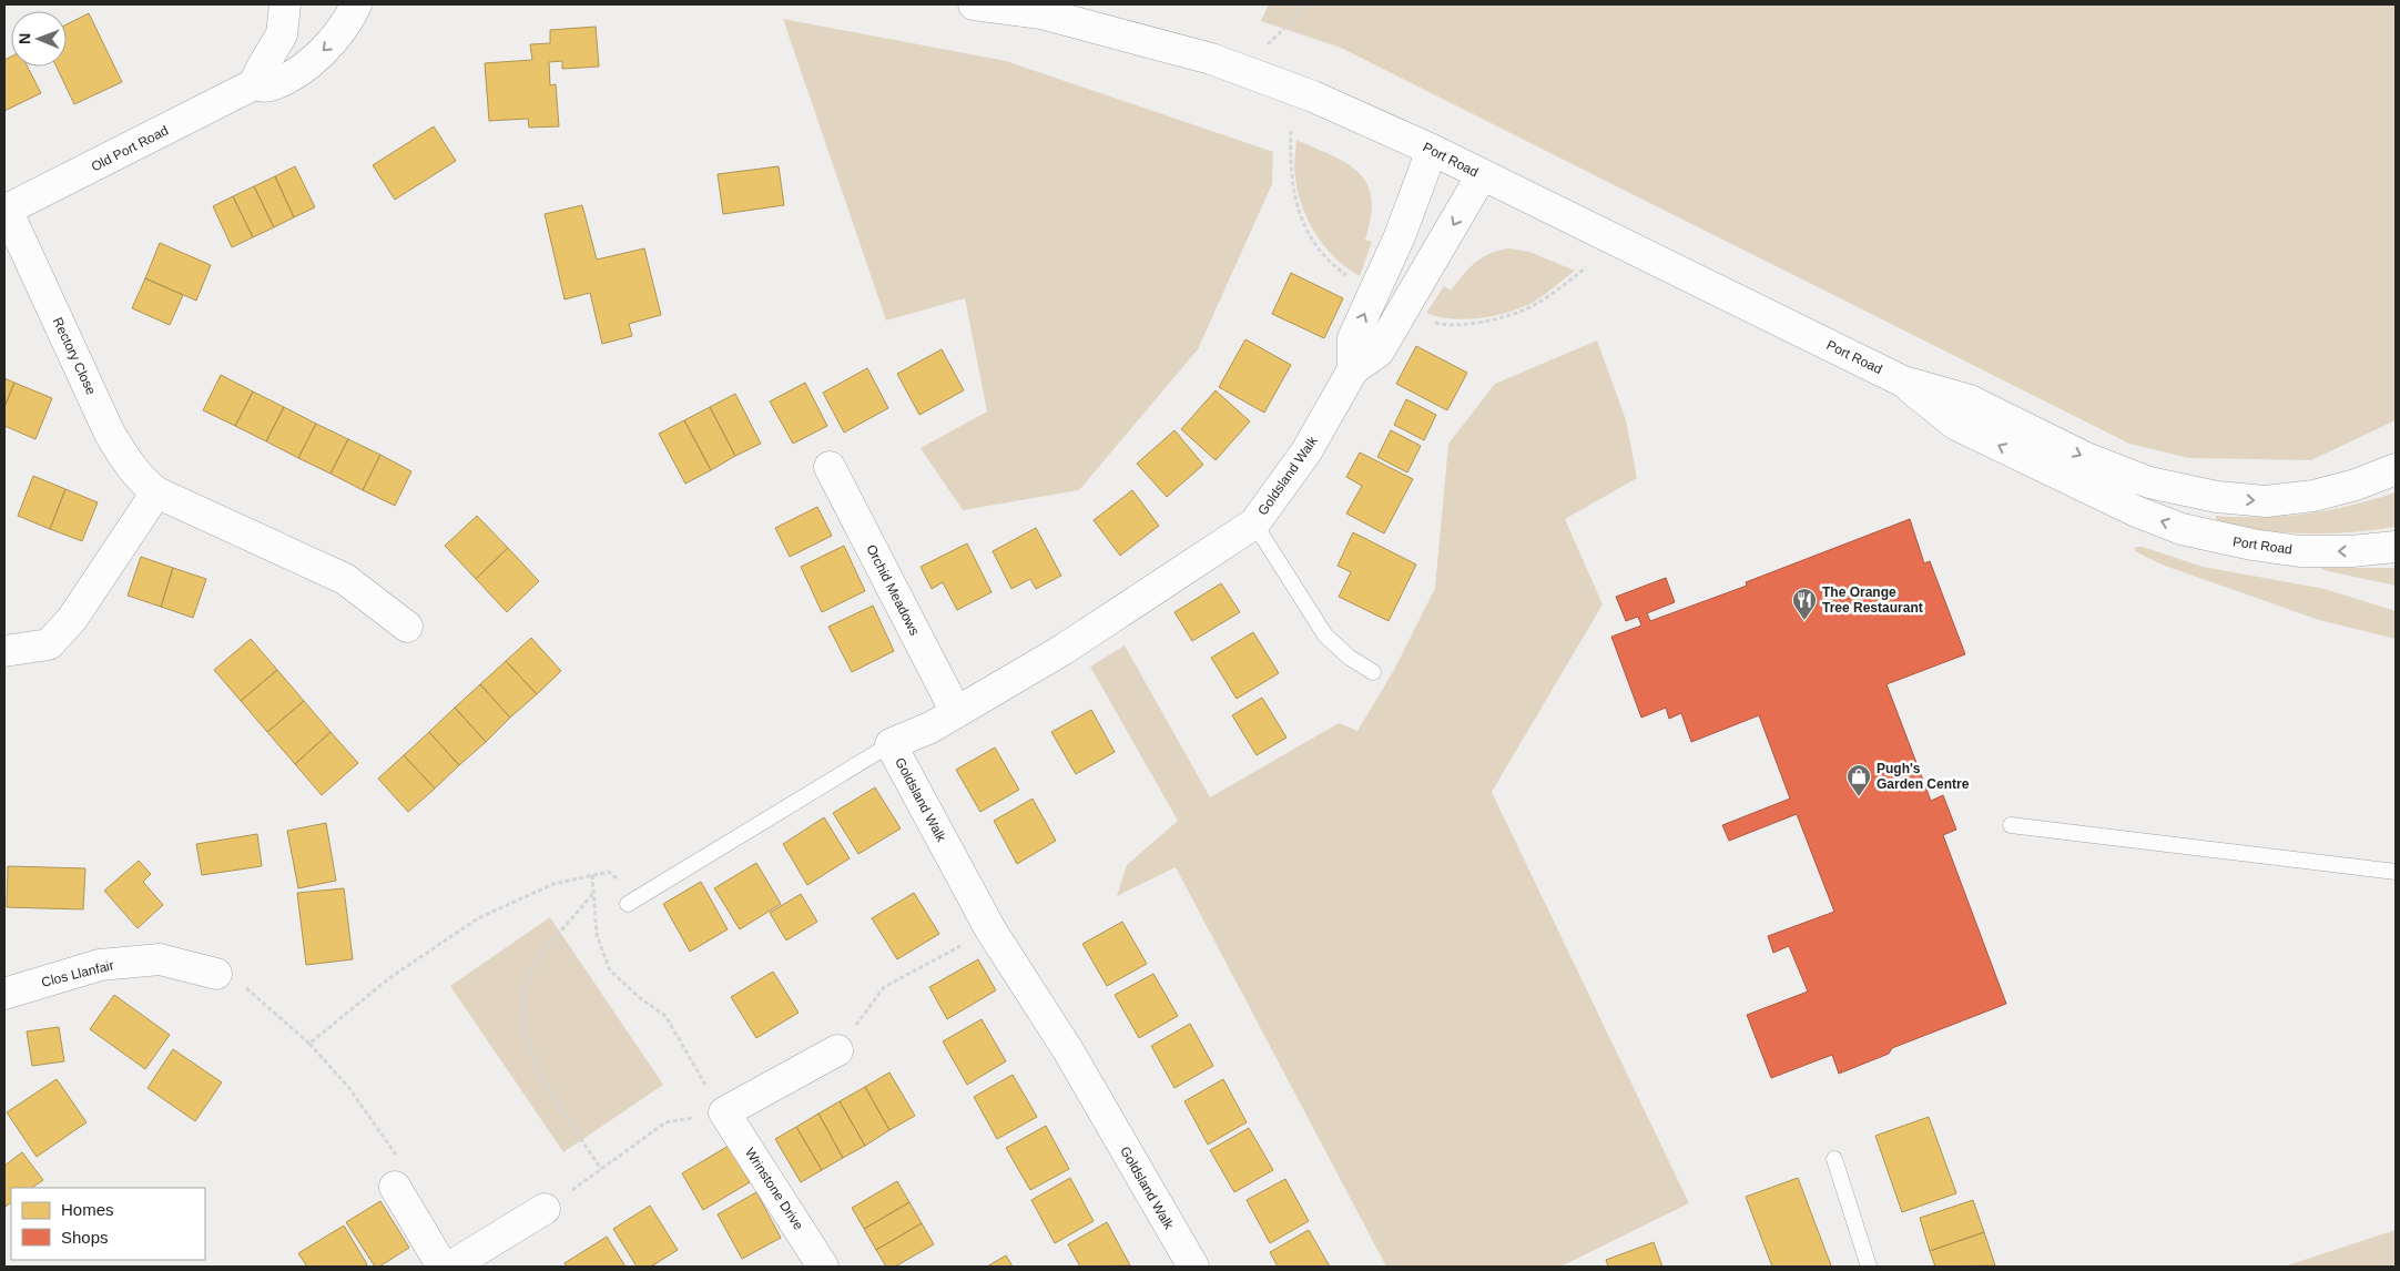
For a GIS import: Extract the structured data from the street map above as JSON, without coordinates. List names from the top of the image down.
{
  "streets": {
    "street": [
      "Old Port Road",
      "Port Road",
      "Rectory Close",
      "Goldsland Walk",
      "Orchid Meadows",
      "Clos Llanfair",
      "Wrinstone Drive"
    ]
  },
  "crossings": [
    ["Old Port Road", "Rectory Close"],
    ["Port Road", "Goldsland Walk"],
    ["Goldsland Walk", "Orchid Meadows"]
  ],
  "places": {
    "restaurant": ["The Orange Tree Restaurant"],
    "shop": ["Pugh's Garden Centre"]
  },
  "legend": ["Homes", "Shops"],
  "north": "left"
}
